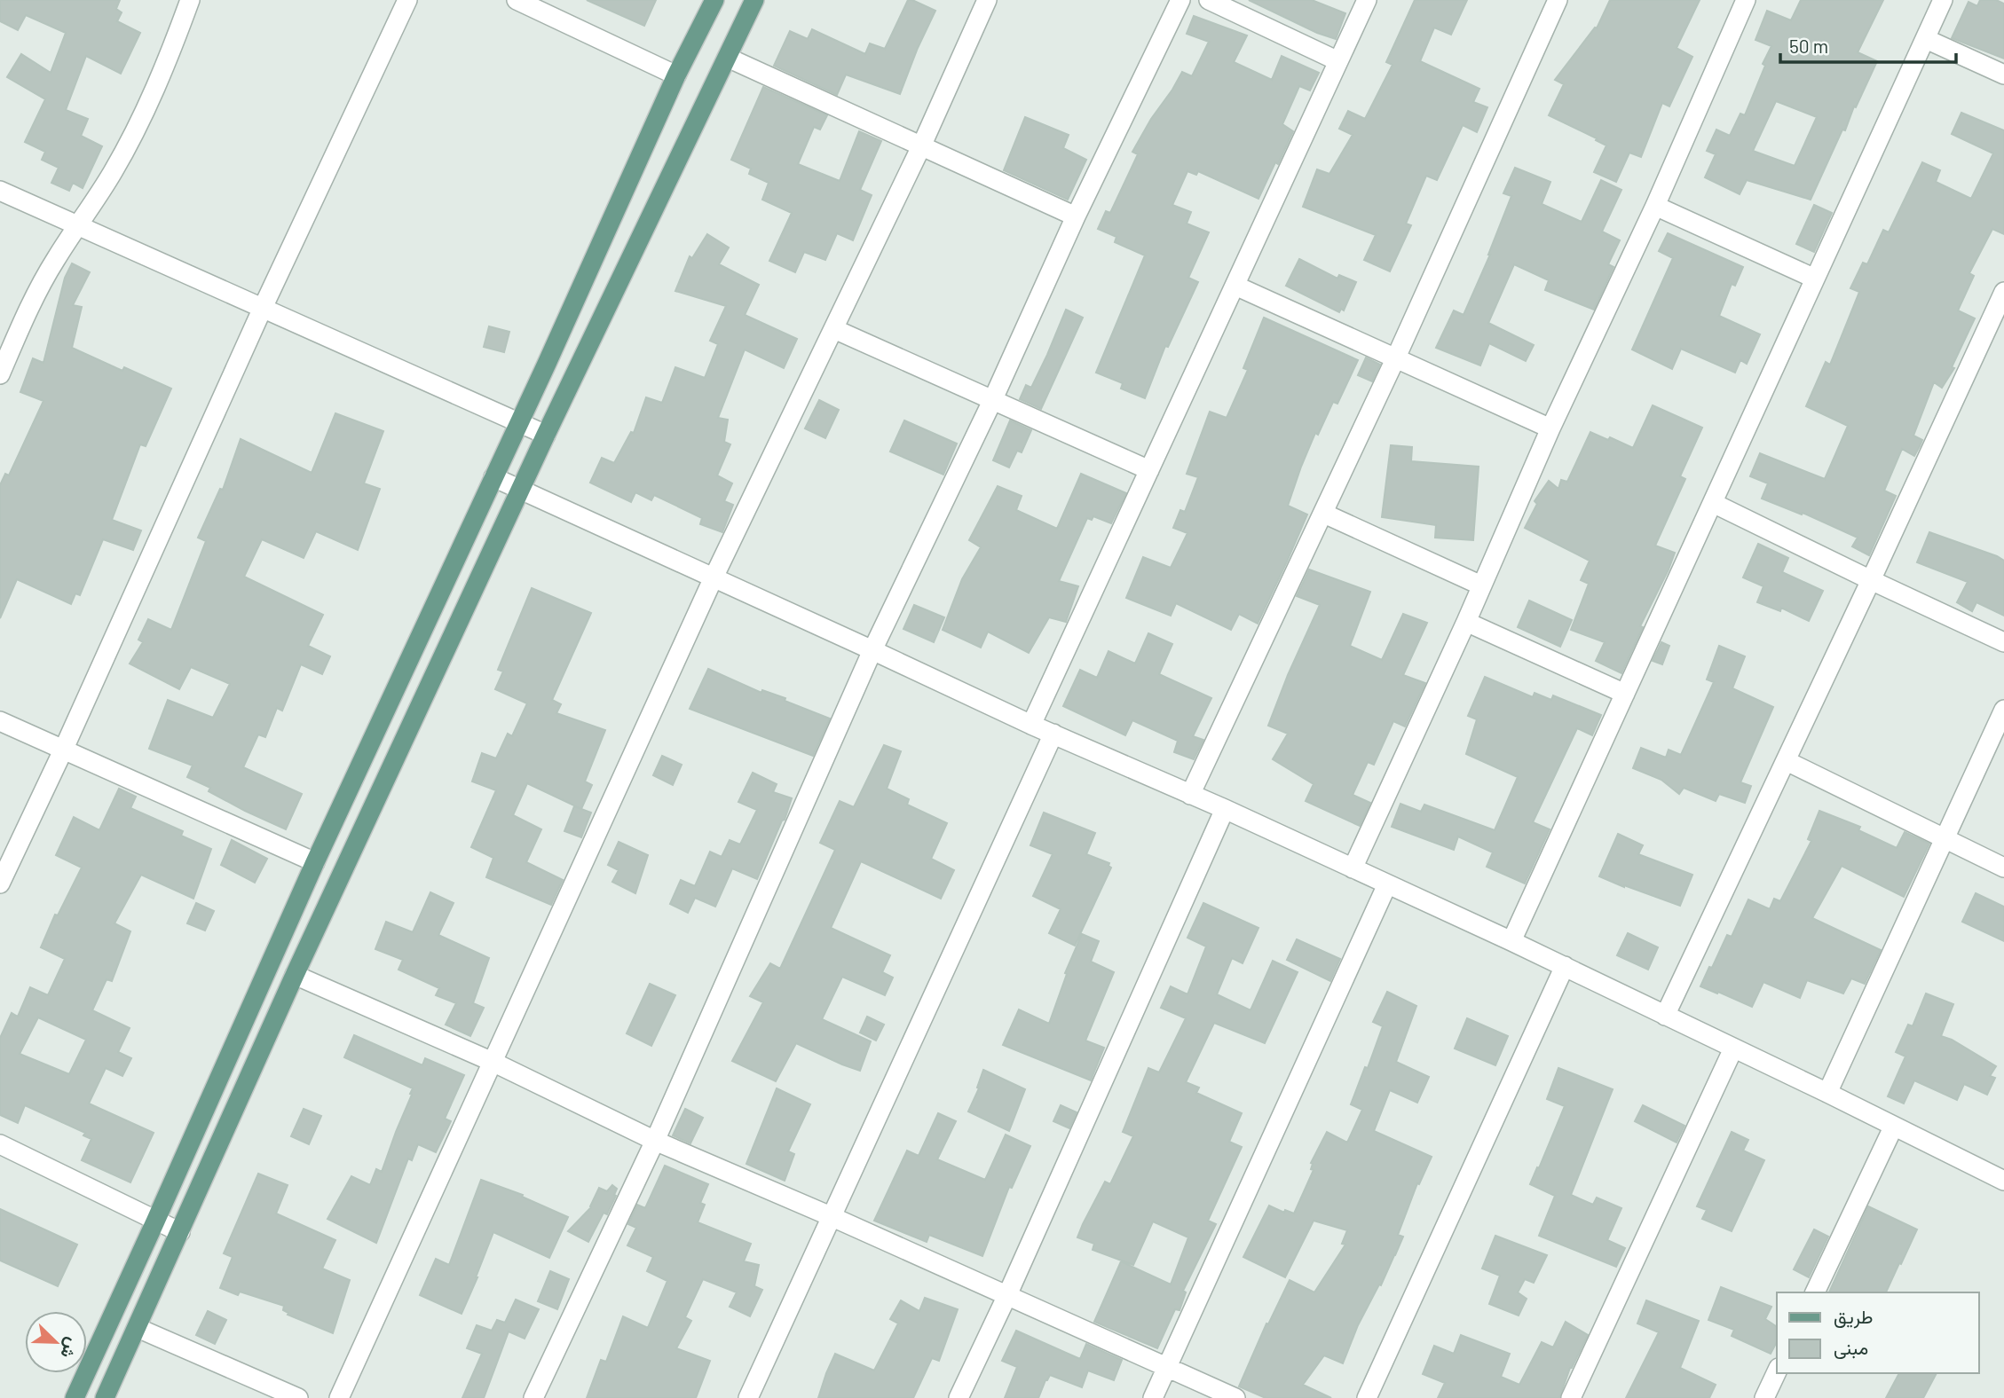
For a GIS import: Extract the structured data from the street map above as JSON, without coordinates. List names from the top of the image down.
{
  "legend": ["طريق", "مبنى"],
  "scale_bar": "50 m",
  "north": "bottom right"
}
